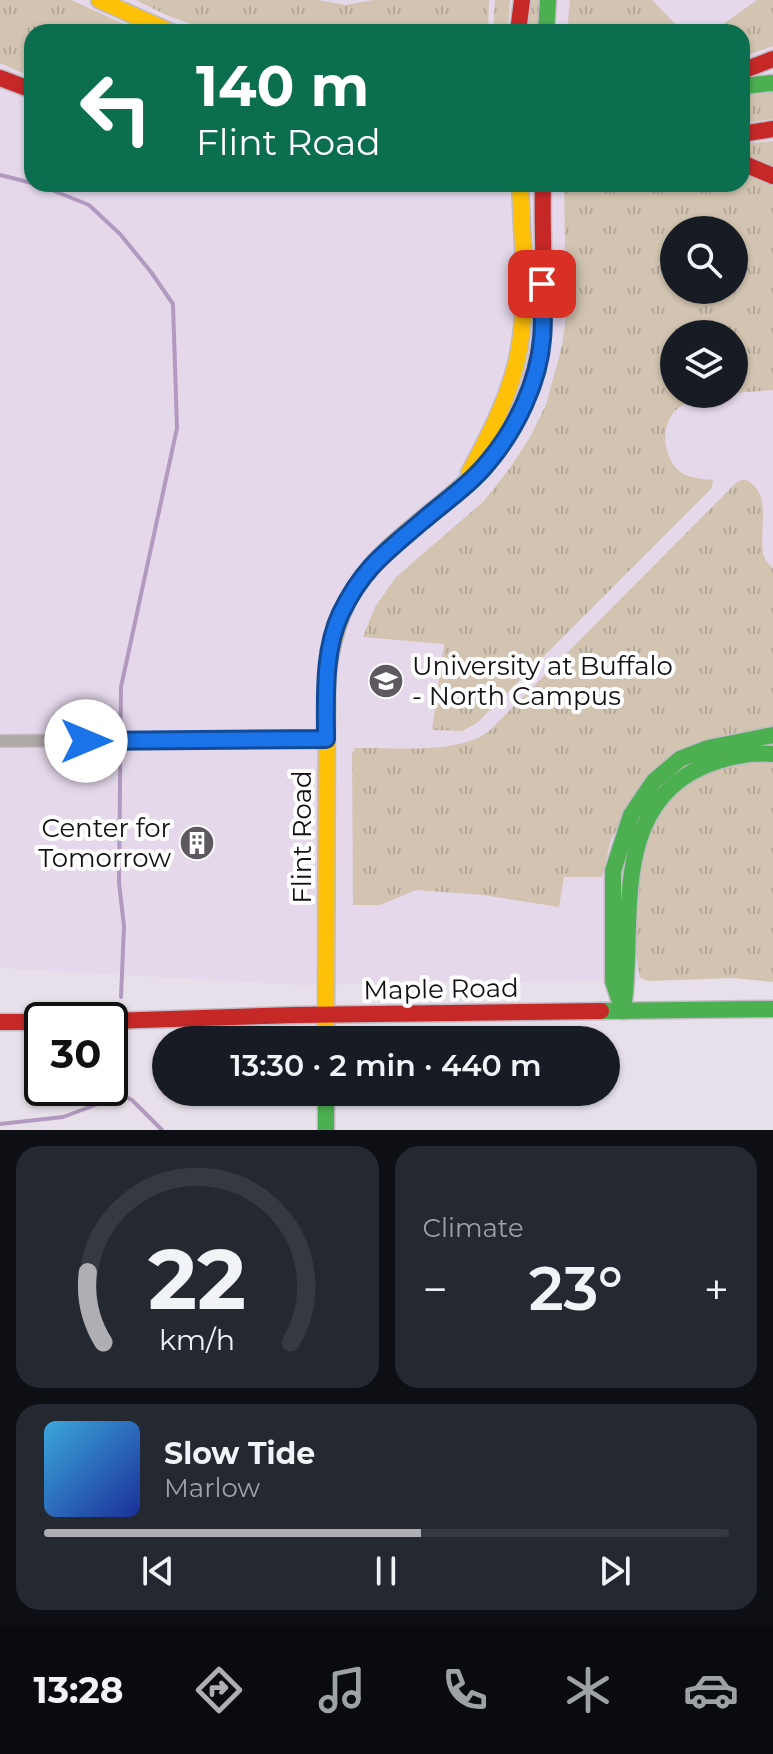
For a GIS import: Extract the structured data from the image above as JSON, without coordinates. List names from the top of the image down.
{
  "streets": {
    "main road": ["Flint Road", "Maple Road"]
  },
  "crossings": [
    ["Flint Road", "Maple Road"]
  ],
  "places": {
    "school or university": ["University at Buffalo - North Campus"],
    "building": ["Center for Tomorrow"]
  },
  "page": {
    "turn": ["140 m", "Flint Road"],
    "limit": "30",
    "trip": "13:30 · 2 min · 440 m",
    "tile": "Climate",
    "heat": ["−", "23°", "+"],
    "song": ["Slow Tide", "Marlow"],
    "tabs": "13:28",
    "gauge": ["22", "km/h"]
  }
}
